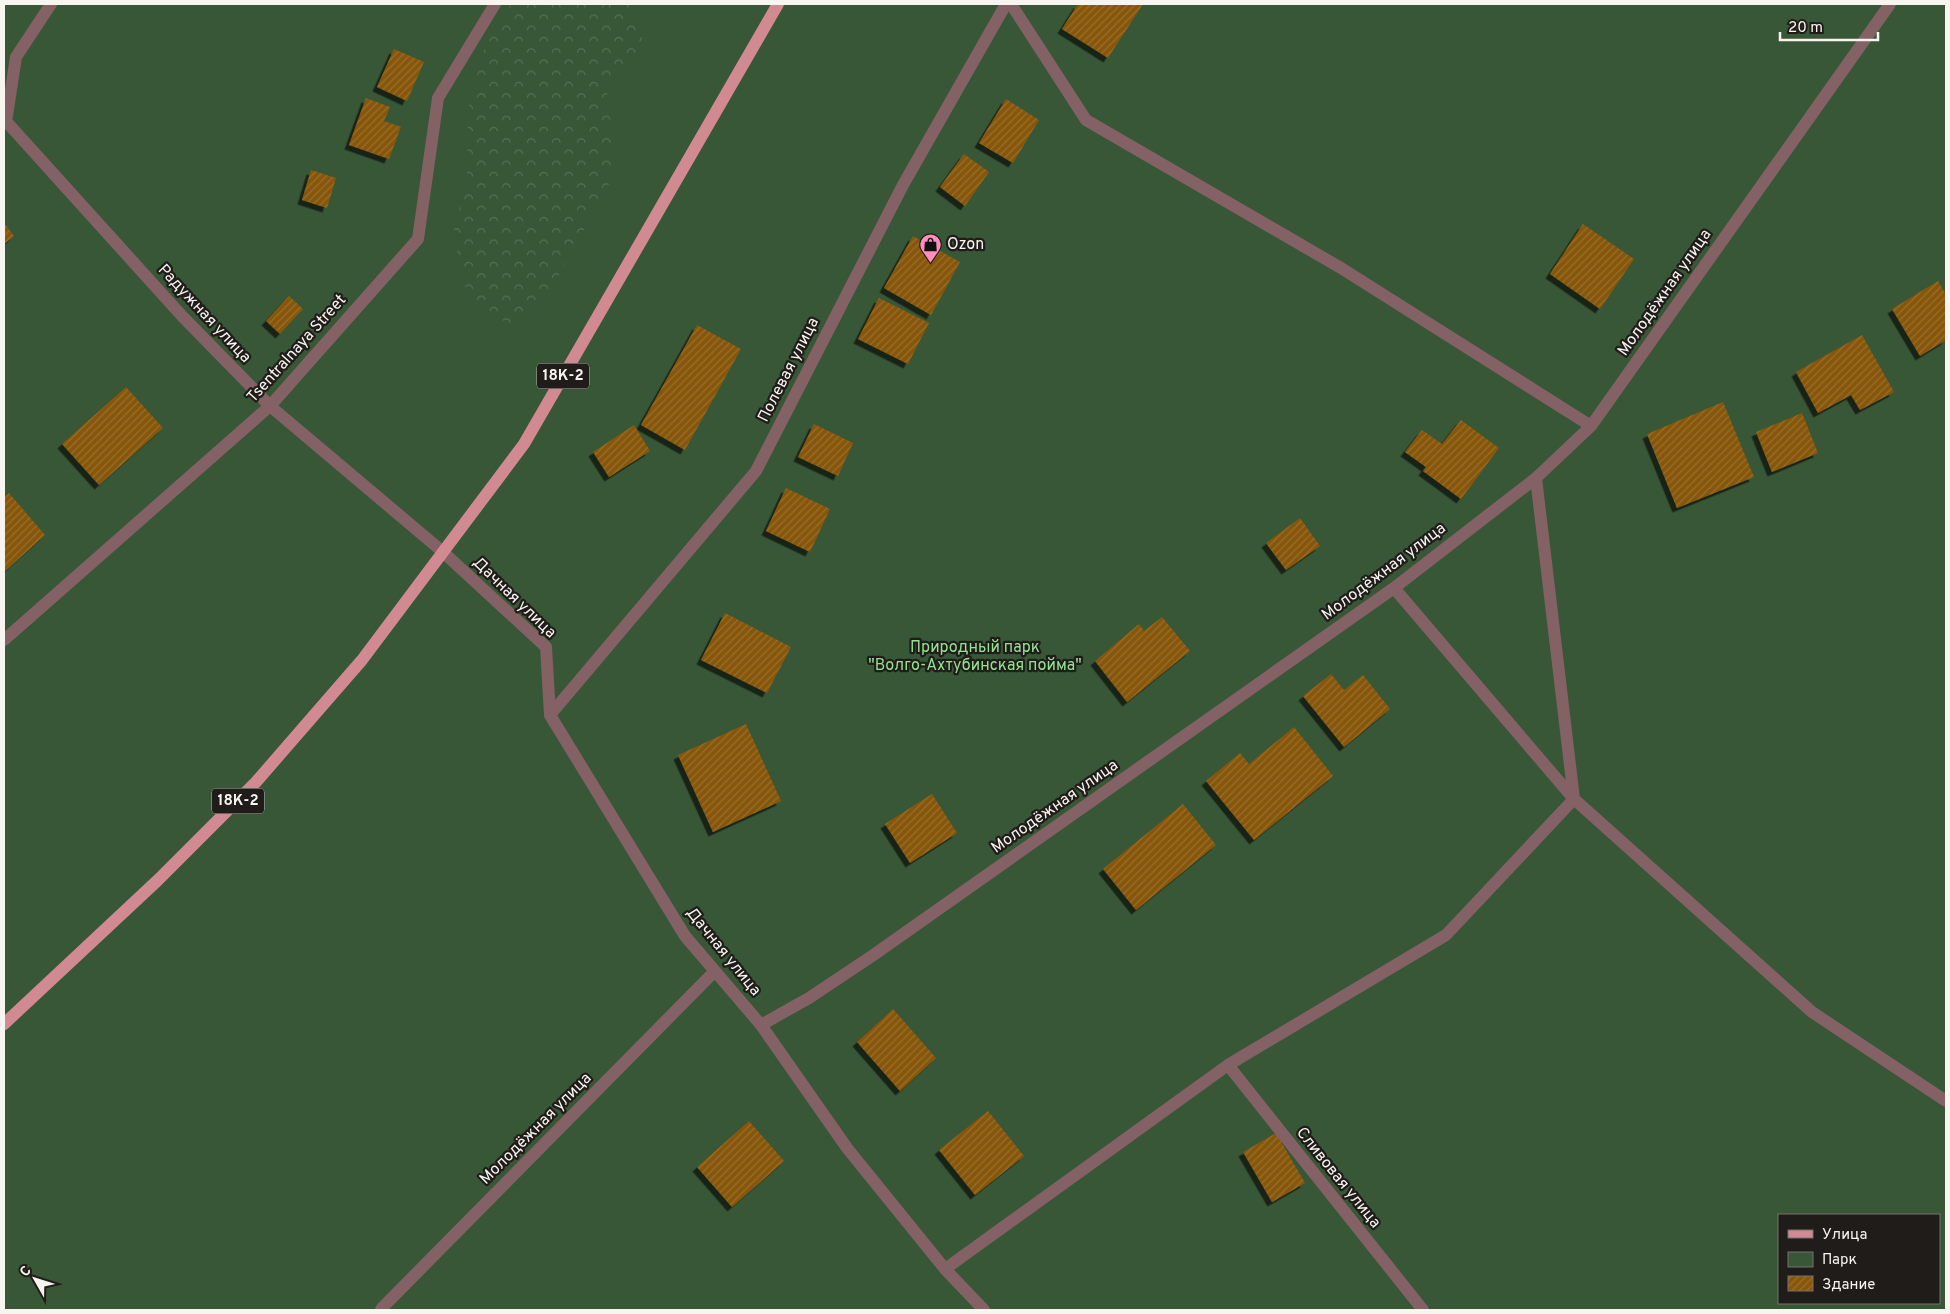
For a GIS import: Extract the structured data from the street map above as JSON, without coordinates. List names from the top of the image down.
{
  "streets": {
    "main road": ["18К-2"],
    "street": [
      "Молодёжная улица",
      "Радужная улица",
      "Tsentralnaya Street",
      "Полевая улица",
      "Дачная улица",
      "Сливовая улица"
    ]
  },
  "crossings": [
    ["Молодёжная улица", "Дачная улица"],
    ["Радужная улица", "Tsentralnaya Street"],
    ["Радужная улица", "18К-2"],
    ["Радужная улица", "Дачная улица"],
    ["Полевая улица", "Дачная улица"],
    ["18К-2", "Дачная улица"]
  ],
  "parks": ["Природный парк \"Волго-Ахтубинская пойма\""],
  "places": {
    "shop": ["Ozon"]
  },
  "legend": ["Улица", "Парк", "Здание"],
  "scale_bar": "20 m",
  "north": "top left"
}
